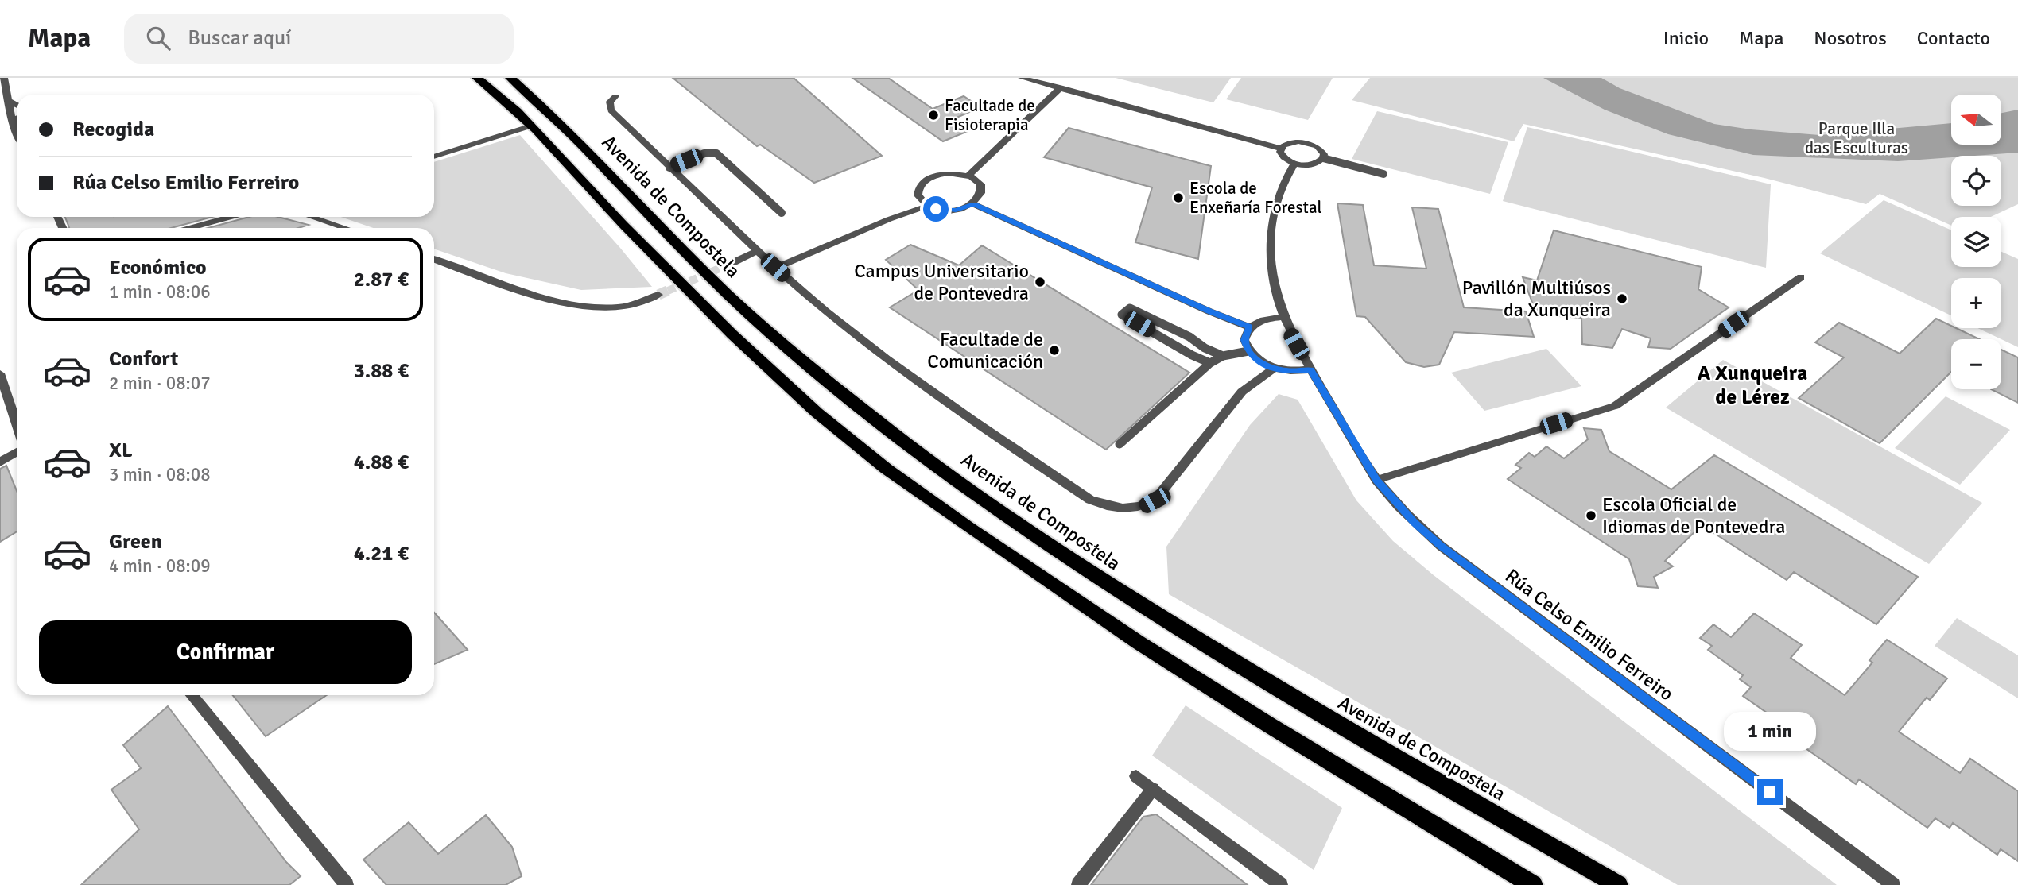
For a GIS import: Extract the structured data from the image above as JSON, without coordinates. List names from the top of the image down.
{
  "streets": {
    "highway": ["Avenida de Compostela"],
    "street": ["Rúa Celso Emilio Ferreiro"]
  },
  "districts": ["A Xunqueira de Lérez"],
  "parks": ["Parque Illa das Esculturas"],
  "places": [
    "Facultade de Fisioterapia",
    "Escola de Enxeñaría Forestal",
    "Campus Universitario de Pontevedra",
    "Pavillón Multiúsos da Xunqueira",
    "Facultade de Comunicación",
    "Escola Oficial de Idiomas de Pontevedra"
  ],
  "north": "left",
  "page": {
    "header": "Mapa",
    "search": "Buscar aquí",
    "nav": [
      "Inicio",
      "Mapa",
      "Nosotros",
      "Contacto"
    ],
    "map_buttons": ["+", "−"],
    "banner": ["Recogida", "Rúa Celso Emilio Ferreiro"],
    "list": [
      {
        "name": "Económico",
        "note": "1 min · 08:06",
        "value": "2.87 €"
      },
      {
        "name": "Confort",
        "note": "2 min · 08:07",
        "value": "3.88 €"
      },
      {
        "name": "XL",
        "note": "3 min · 08:08",
        "value": "4.88 €"
      },
      {
        "name": "Green",
        "note": "4 min · 08:09",
        "value": "4.21 €"
      }
    ],
    "buttons": "Confirmar",
    "bubble": "1 min"
  }
}
